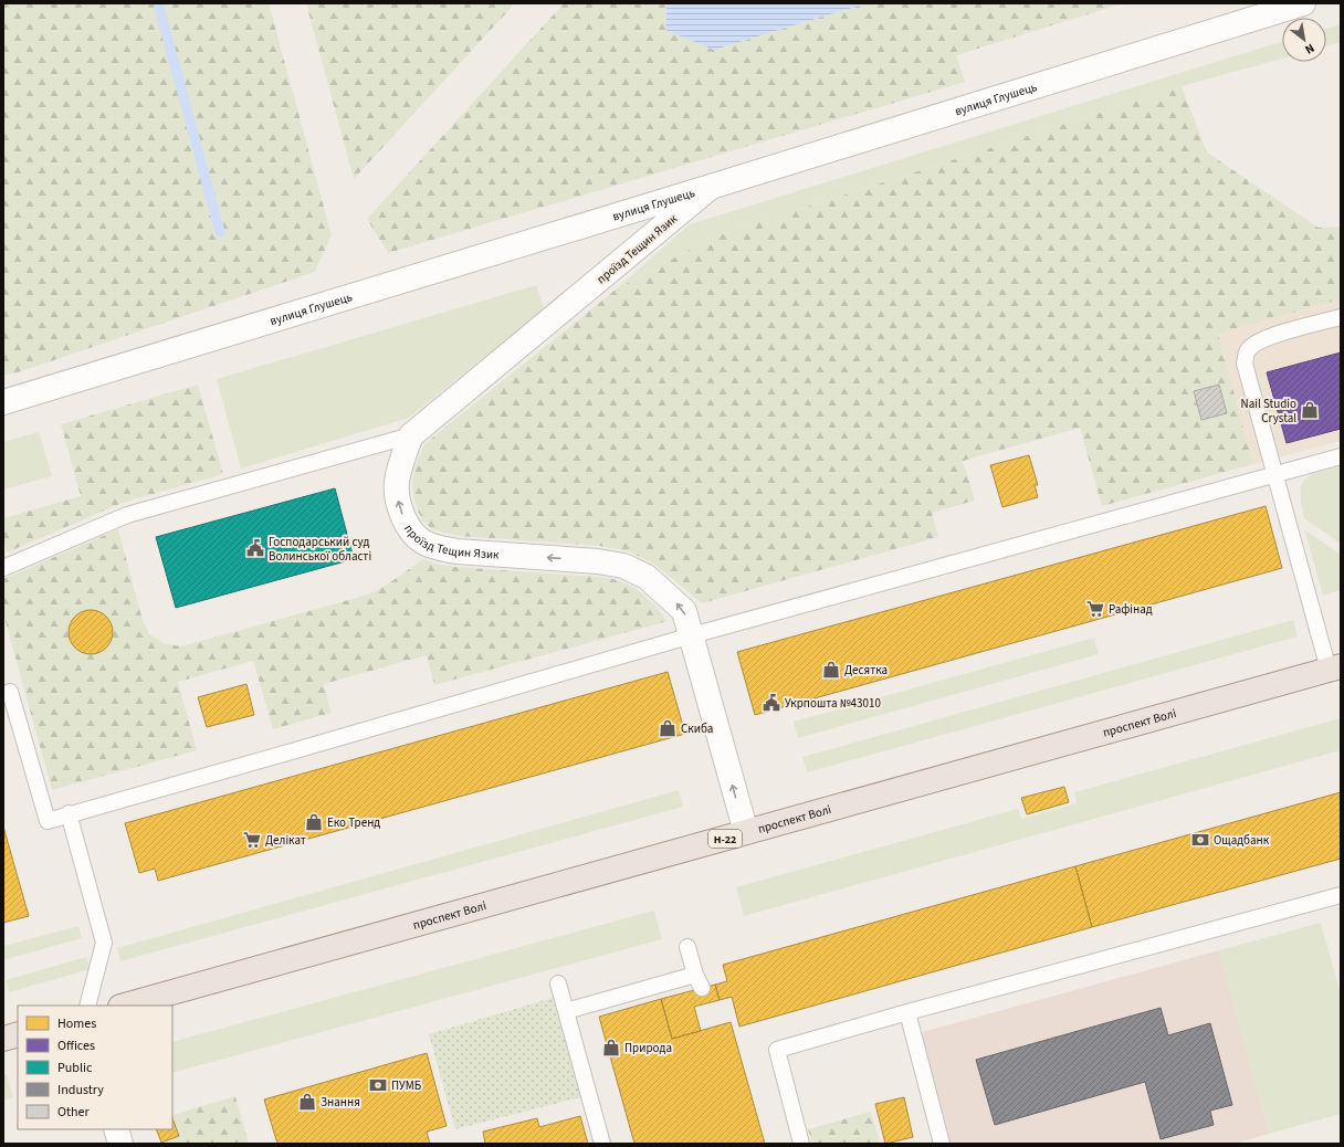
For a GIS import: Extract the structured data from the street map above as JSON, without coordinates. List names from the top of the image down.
{
  "streets": {
    "main road": ["проспект Волі", "Н-22"],
    "street": ["вулиця Глушець", "проїзд Тещин Язик"]
  },
  "crossings": [
    ["вулиця Глушець", "проїзд Тещин Язик"],
    ["проїзд Тещин Язик", "проспект Волі"]
  ],
  "one_way": ["проїзд Тещин Язик"],
  "places": {
    "shop": [
      "Nail Studio Crystal",
      "Десятка",
      "Скиба",
      "Еко Тренд",
      "Природа",
      "Знання"
    ],
    "public building": ["Господарський суд Волинської області", "Укрпошта №43010"],
    "supermarket": ["Рафінад", "Делікат"],
    "bank": ["Ощадбанк", "ПУМБ"]
  },
  "legend": [
    "Homes",
    "Offices",
    "Public",
    "Industry",
    "Other"
  ],
  "north": "bottom right"
}
